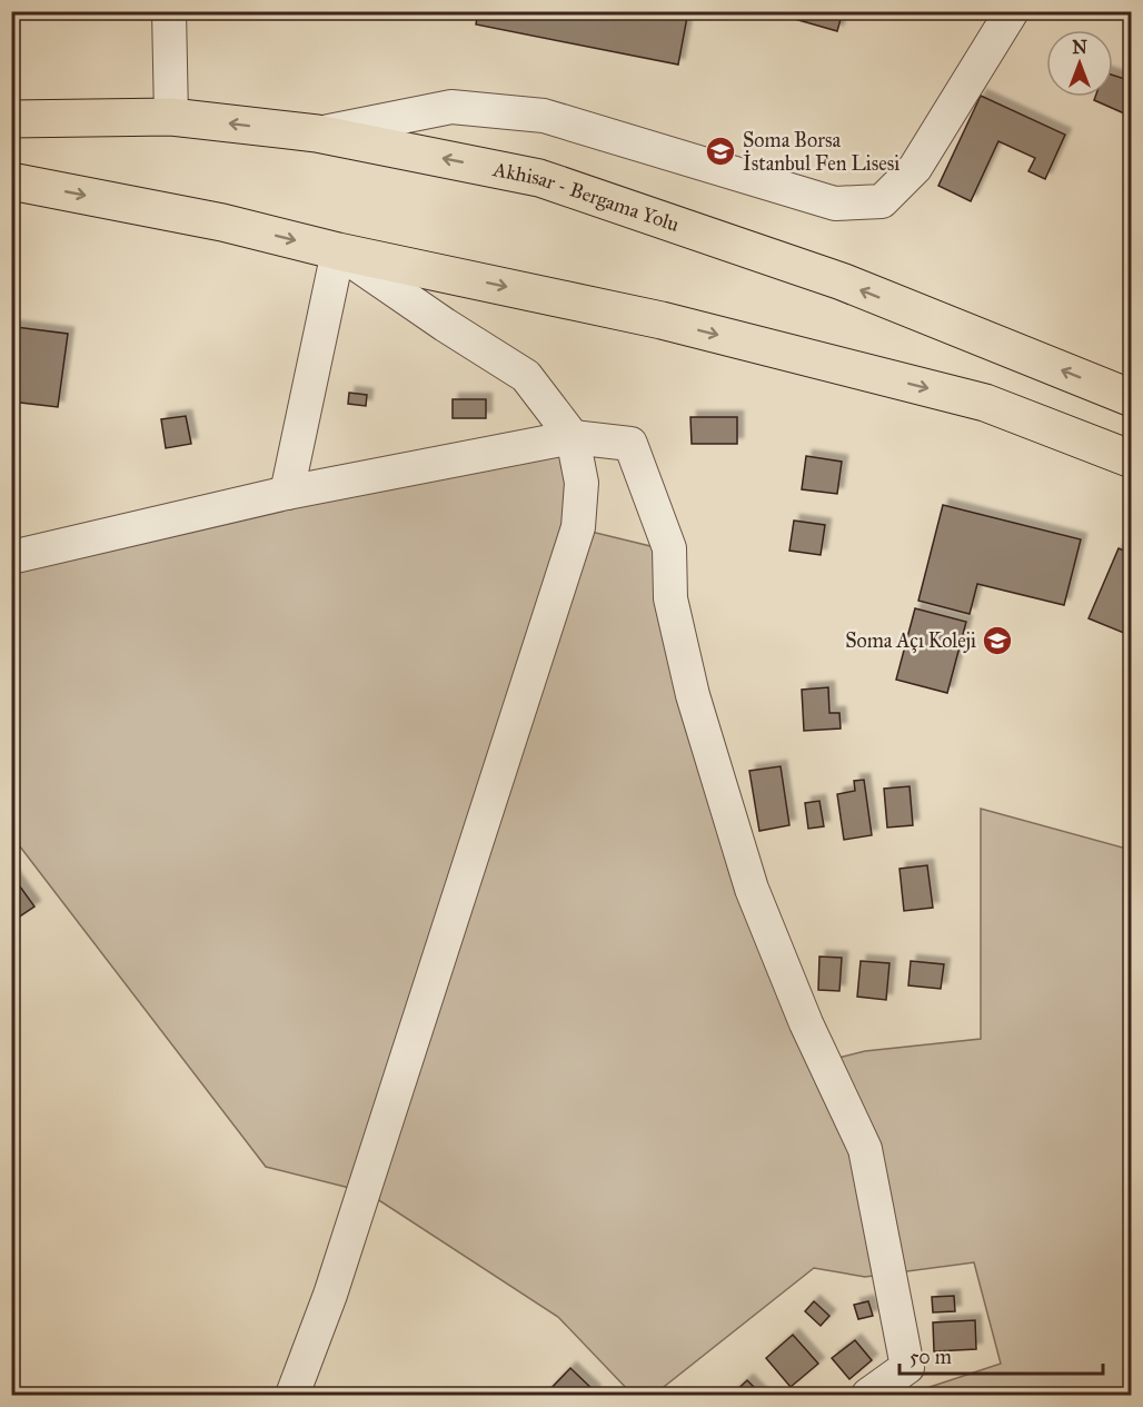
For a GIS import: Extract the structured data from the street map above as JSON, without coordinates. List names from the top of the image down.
{
  "streets": {
    "main road": ["Akhisar - Bergama Yolu"]
  },
  "places": {
    "school or university": ["Soma Borsa İstanbul Fen Lisesi", "Soma Açı Koleji"]
  },
  "scale_bar": "50 m",
  "north": "top"
}
